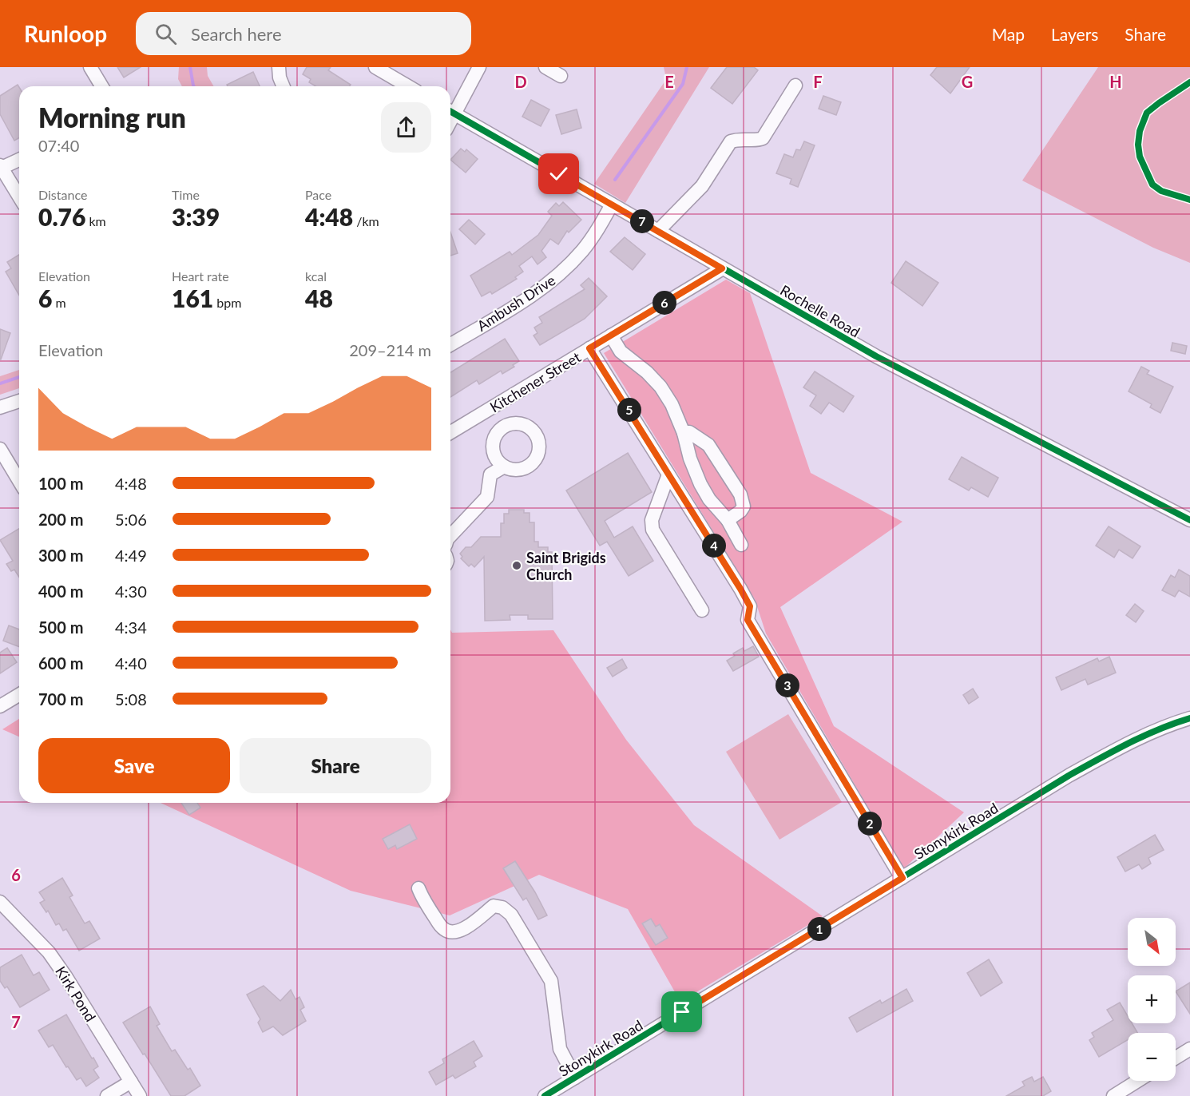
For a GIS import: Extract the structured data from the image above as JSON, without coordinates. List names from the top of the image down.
{
  "streets": {
    "street": [
      "Ambush Drive",
      "Rochelle Road",
      "Kitchener Street",
      "Stonykirk Road",
      "Kirk Pond"
    ]
  },
  "crossings": [
    ["Ambush Drive", "Rochelle Road"],
    ["Rochelle Road", "Kitchener Street"]
  ],
  "places": ["Saint Brigids Church"],
  "north": "bottom right",
  "page": {
    "header": "Runloop",
    "search": "Search here",
    "nav": ["Map", "Layers", "Share"],
    "heading": ["Morning run", "07:40"],
    "stats": [
      ["Distance", "0.76 km"],
      ["Time", "3:39"],
      ["Pace", "4:48 /km"],
      ["Elevation", "6 m"],
      ["Heart rate", "161 bpm"],
      ["kcal", "48"]
    ],
    "pins": [
      "7",
      "6",
      "5",
      "4",
      "3",
      "2",
      "1"
    ],
    "chart": ["Elevation", "209–214 m"],
    "list": [
      {
        "name": "100 m",
        "note": "4:48"
      },
      {
        "name": "200 m",
        "note": "5:06"
      },
      {
        "name": "300 m",
        "note": "4:49"
      },
      {
        "name": "400 m",
        "note": "4:30"
      },
      {
        "name": "500 m",
        "note": "4:34"
      },
      {
        "name": "600 m",
        "note": "4:40"
      },
      {
        "name": "700 m",
        "note": "5:08"
      }
    ],
    "buttons": ["Save", "Share"],
    "map_buttons": ["+", "−"]
  },
  "grid": {
    "columns": [
      "D",
      "E",
      "F",
      "G",
      "H"
    ],
    "rows": ["6", "7"]
  }
}
